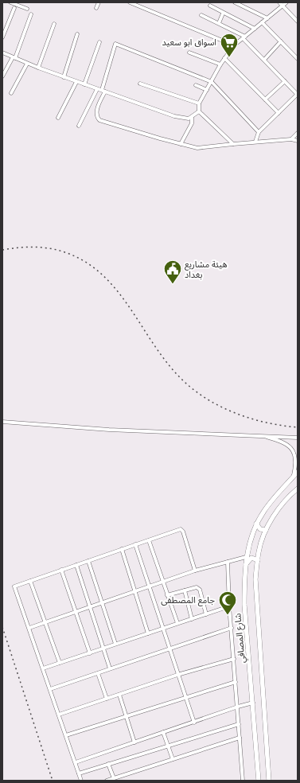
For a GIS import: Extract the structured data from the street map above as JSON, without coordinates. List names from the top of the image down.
{
  "streets": {
    "main road": ["شارع المصافي"]
  },
  "places": {
    "supermarket": ["اسواق ابو سعيد"],
    "public building": ["هيئة مشاريع بغداد"],
    "mosque": ["جامع المصطفى"]
  }
}
